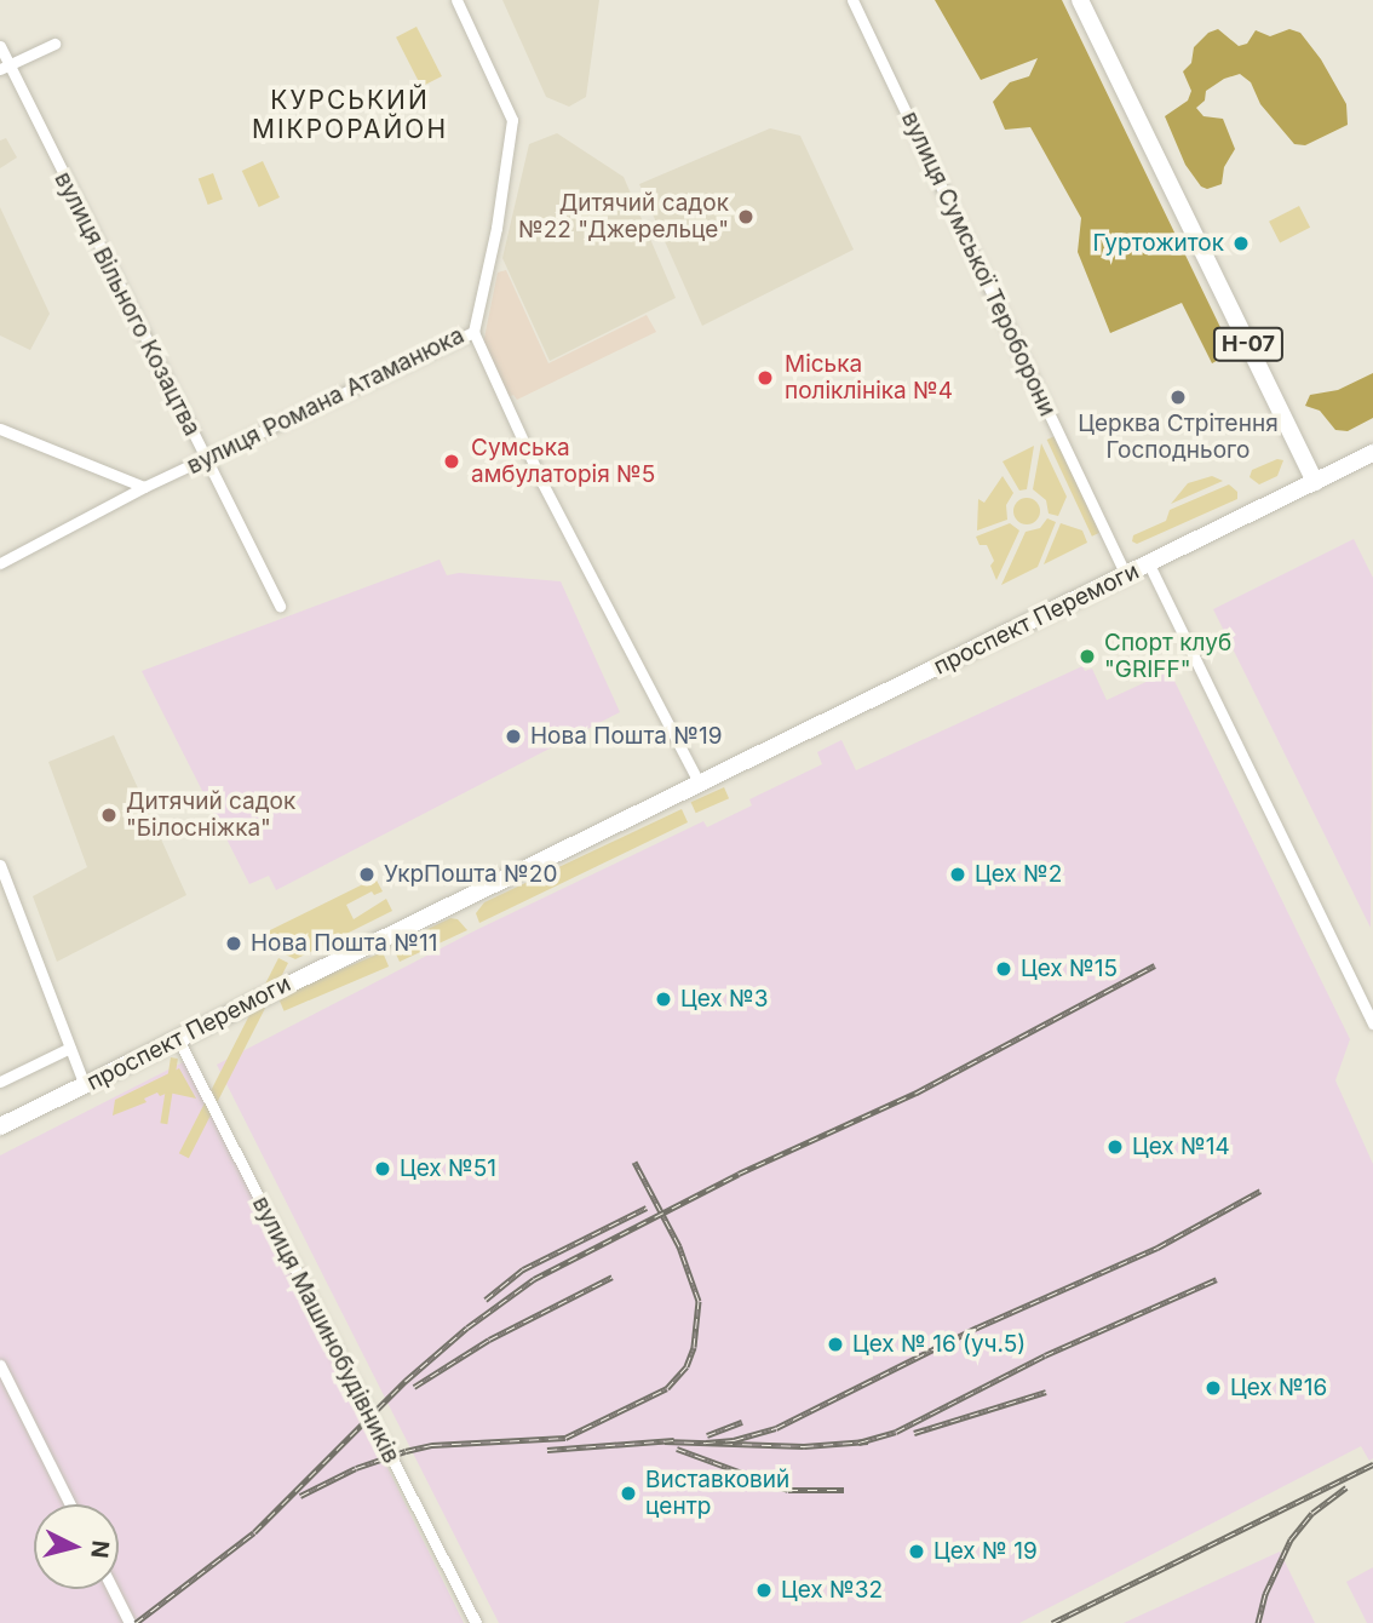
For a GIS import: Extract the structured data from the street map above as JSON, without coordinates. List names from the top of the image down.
{
  "streets": {
    "main road": ["Н-07", "проспект Перемоги"],
    "street": [
      "вулиця Сумської Тероборони",
      "вулиця Вільного Козацтва",
      "вулиця Романа Атаманюка",
      "вулиця Машинобудівників"
    ]
  },
  "crossings": [
    ["вулиця Сумської Тероборони", "проспект Перемоги"],
    ["вулиця Вільного Козацтва", "вулиця Романа Атаманюка"],
    ["Н-07", "проспект Перемоги"],
    ["проспект Перемоги", "вулиця Машинобудівників"]
  ],
  "districts": ["КУРСЬКИЙ МІКРОРАЙОН"],
  "places": [
    "Дитячий садок №22 \"Джерельце\"",
    "Гуртожиток",
    "Міська поліклініка №4",
    "Церква Стрітення Господнього",
    "Сумська амбулаторія №5",
    "Спорт клуб \"GRIFF\"",
    "Нова Пошта №19",
    "Дитячий садок \"Білосніжка\"",
    "УкрПошта №20",
    "Цех №2",
    "Нова Пошта №11",
    "Цех №15",
    "Цех №3",
    "Цех №14",
    "Цех №51",
    "Цех № 16 (уч.5)",
    "Цех №16",
    "Виставковий центр",
    "Цех № 19",
    "Цех №32"
  ],
  "north": "right"
}
